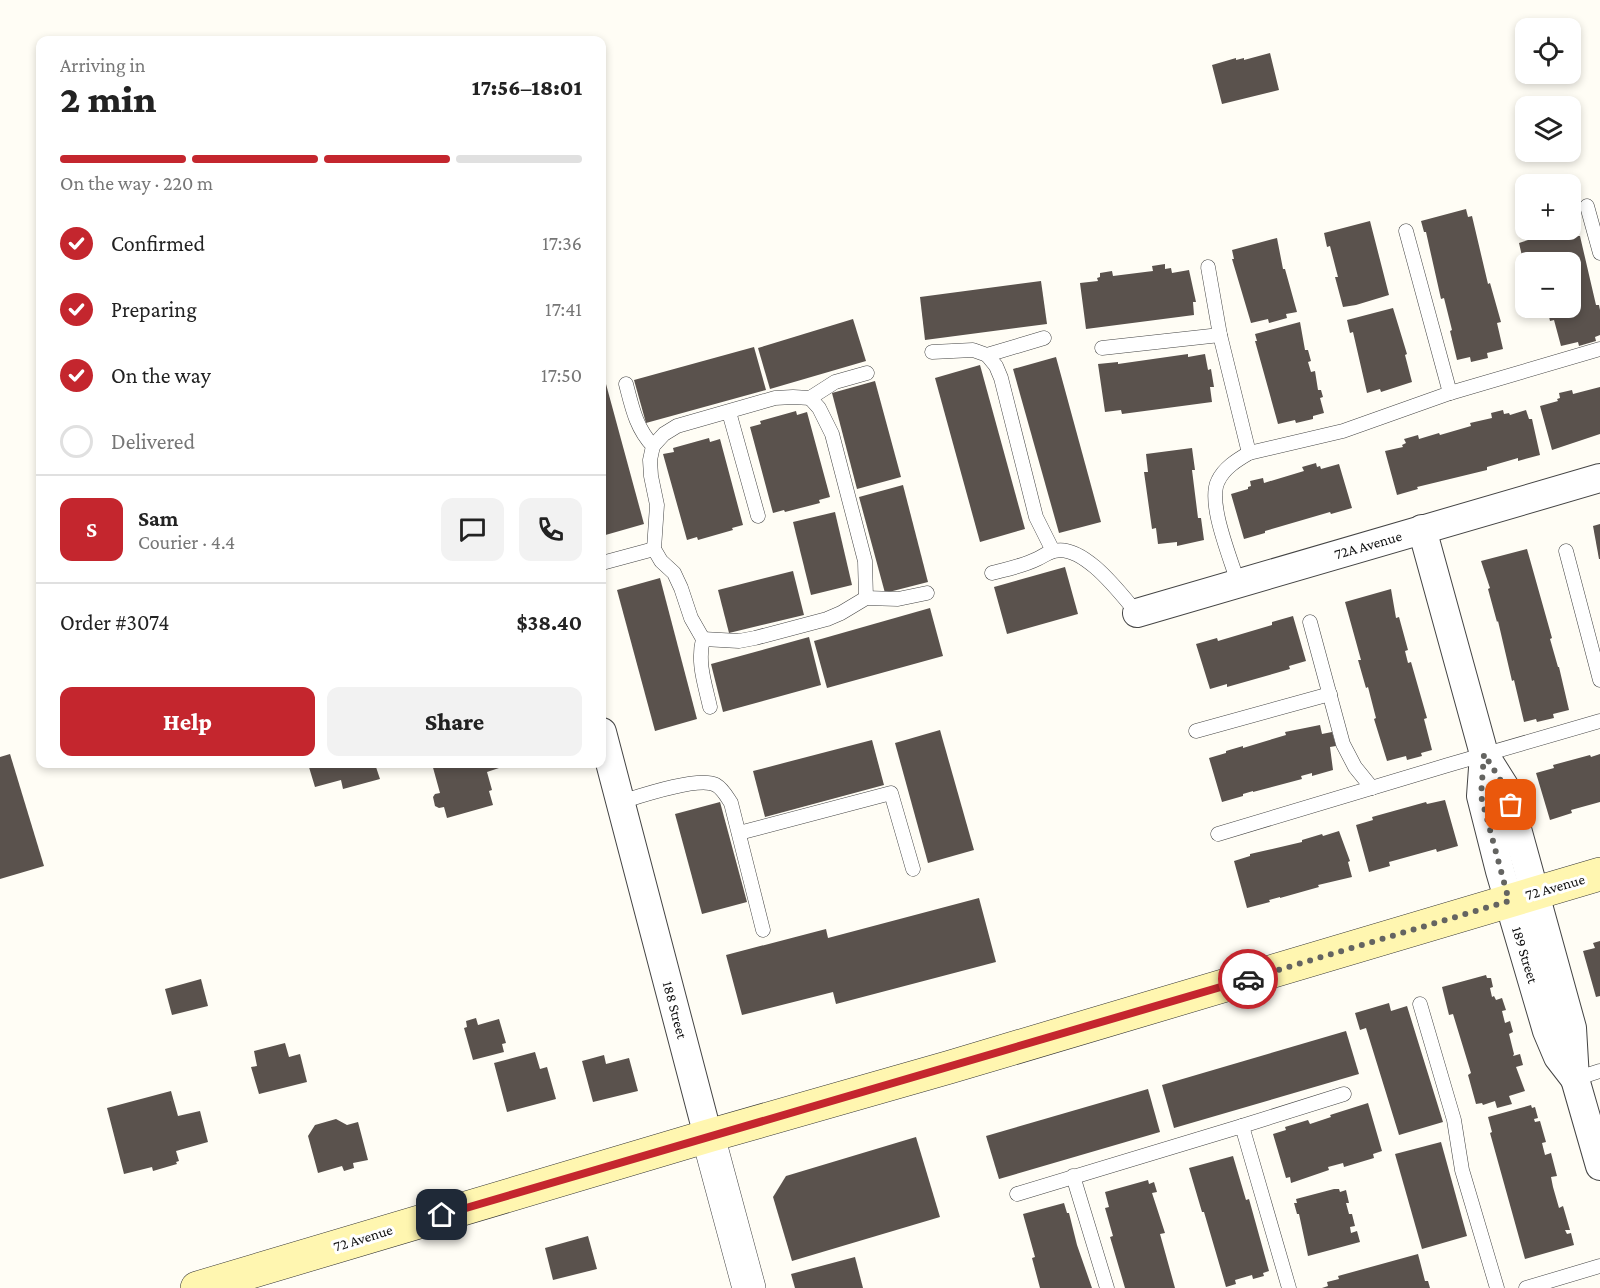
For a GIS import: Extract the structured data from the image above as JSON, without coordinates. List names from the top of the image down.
{
  "streets": {
    "main road": ["72 Avenue"],
    "street": ["72A Avenue", "189 Street", "188 Street"]
  },
  "crossings": [
    ["72A Avenue", "189 Street"],
    ["72 Avenue", "189 Street"],
    ["72 Avenue", "188 Street"]
  ],
  "page": {
    "map_buttons": ["+", "−"],
    "heading": ["2 min", "Arriving in", "17:56–18:01"],
    "panel": [
      "Sam",
      "Courier · 4.4",
      "Order #3074",
      "$38.40"
    ],
    "bar": "On the way · 220 m",
    "list": [
      ["Confirmed", "17:36"],
      ["Preparing", "17:41"],
      ["On the way", "17:50"],
      "Delivered"
    ],
    "round": "S",
    "buttons": ["Help", "Share"]
  }
}
